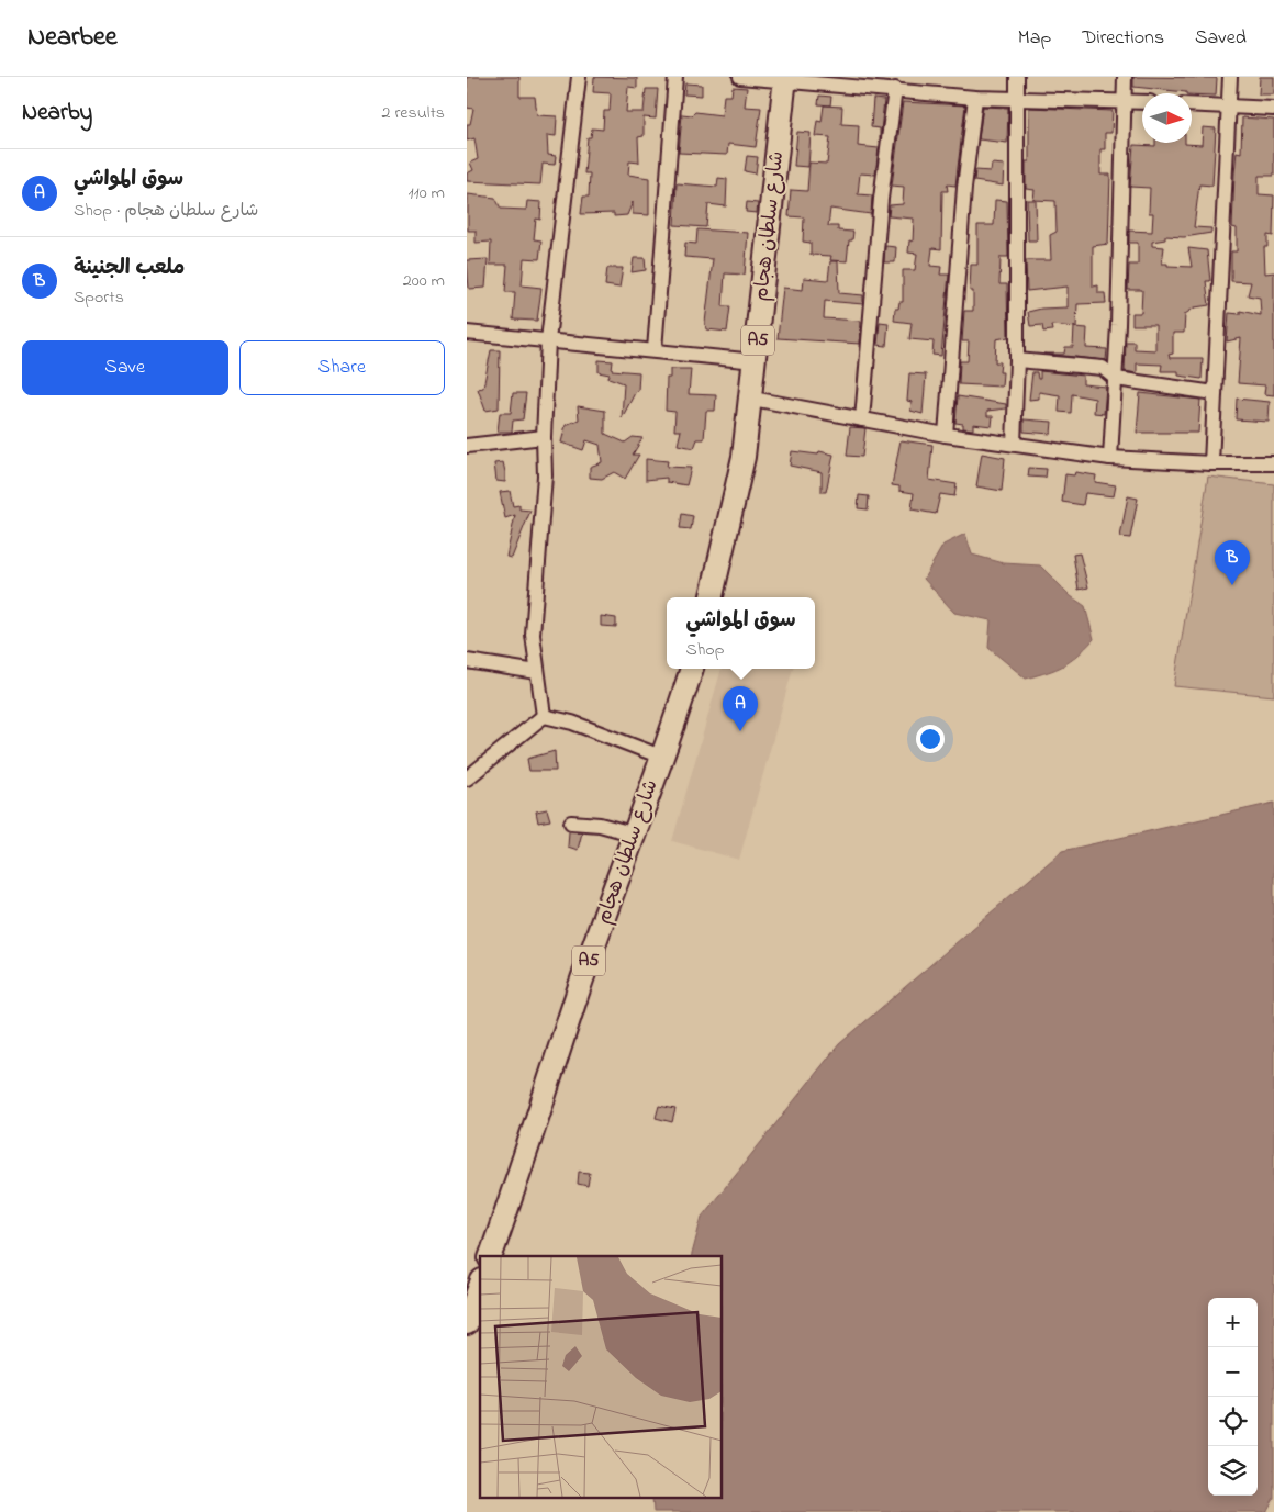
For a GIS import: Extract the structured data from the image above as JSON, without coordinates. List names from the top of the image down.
{
  "streets": {
    "highway": ["شارع سلطان هجام", "A5"]
  },
  "north": "right",
  "page": {
    "header": "Nearbee",
    "nav": ["Map", "Directions", "Saved"],
    "heading": ["Nearby", "2 results"],
    "list": [
      {
        "mark": "A",
        "name": "سوق المواشي",
        "note": "Shop · شارع سلطان هجام",
        "value": "110 m"
      },
      {
        "mark": "B",
        "name": "ملعب الجنينة",
        "note": "Sports",
        "value": "200 m"
      }
    ],
    "buttons": ["Save", "Share"],
    "pins": ["B", "A"],
    "popup": ["سوق المواشي", "Shop"],
    "map_buttons": ["+", "−"]
  }
}
